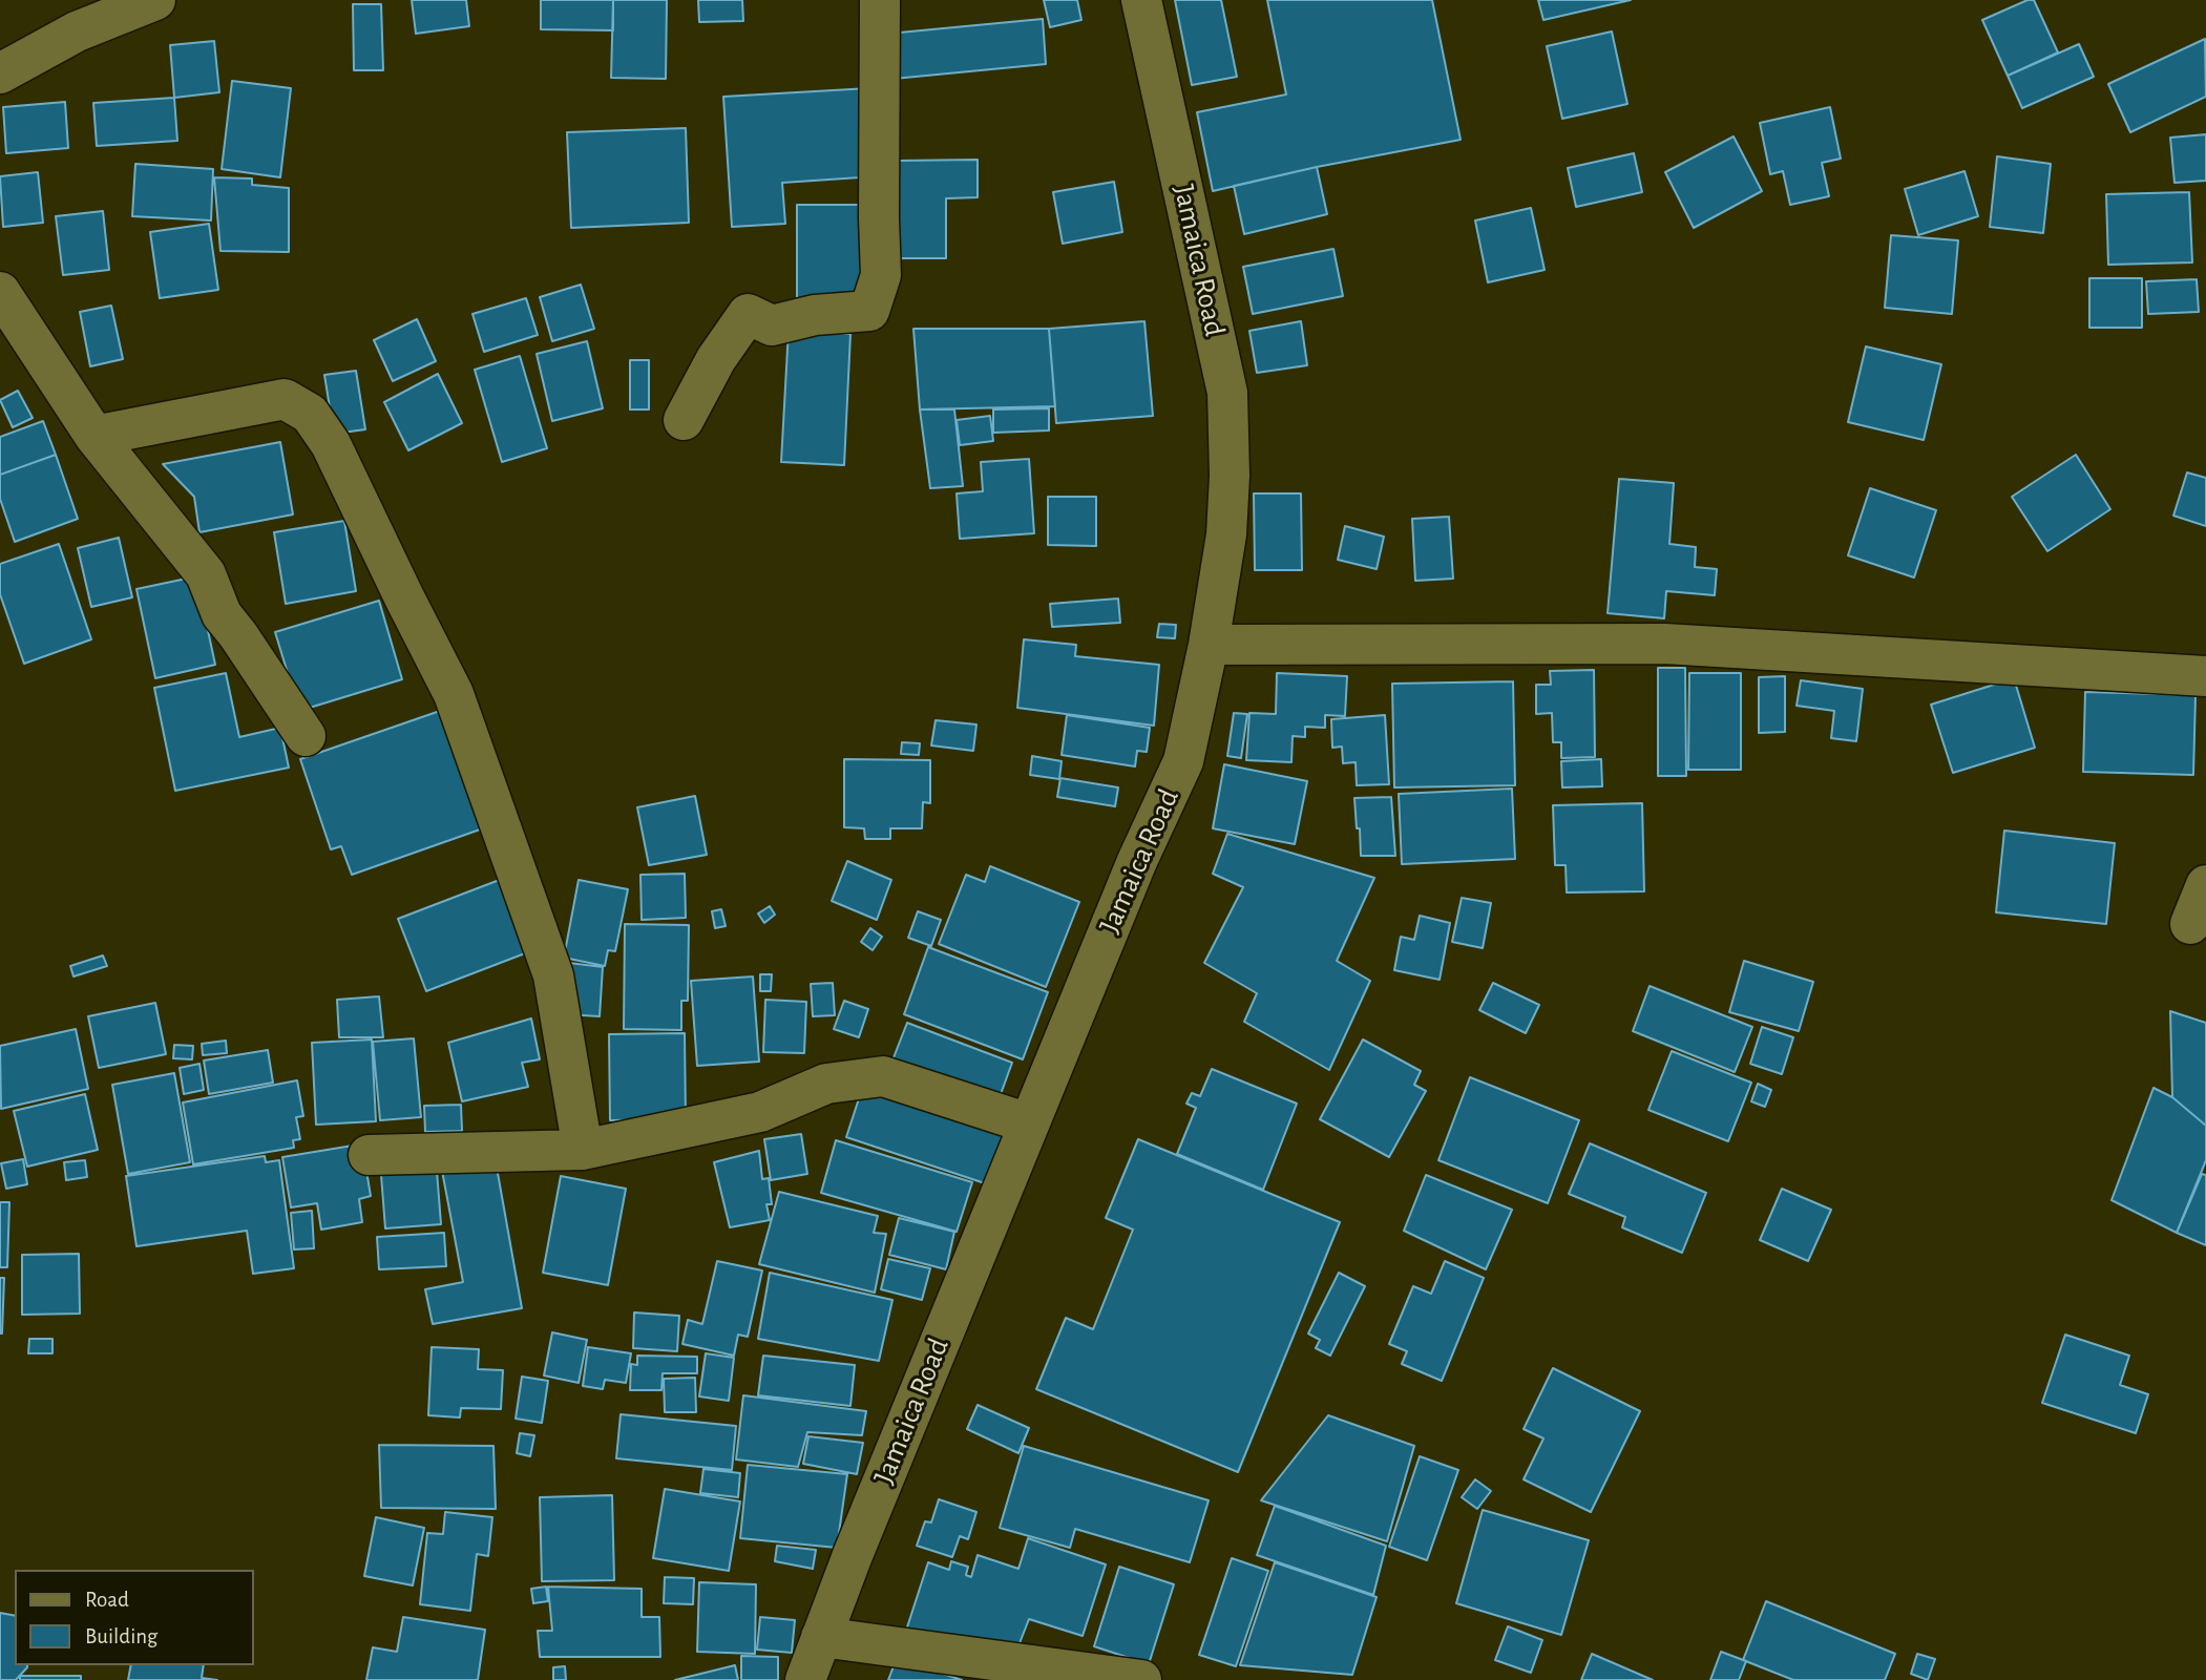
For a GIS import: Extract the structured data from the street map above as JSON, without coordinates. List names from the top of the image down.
{
  "streets": {
    "street": ["Jamaica Road"]
  },
  "legend": ["Road", "Building"]
}
